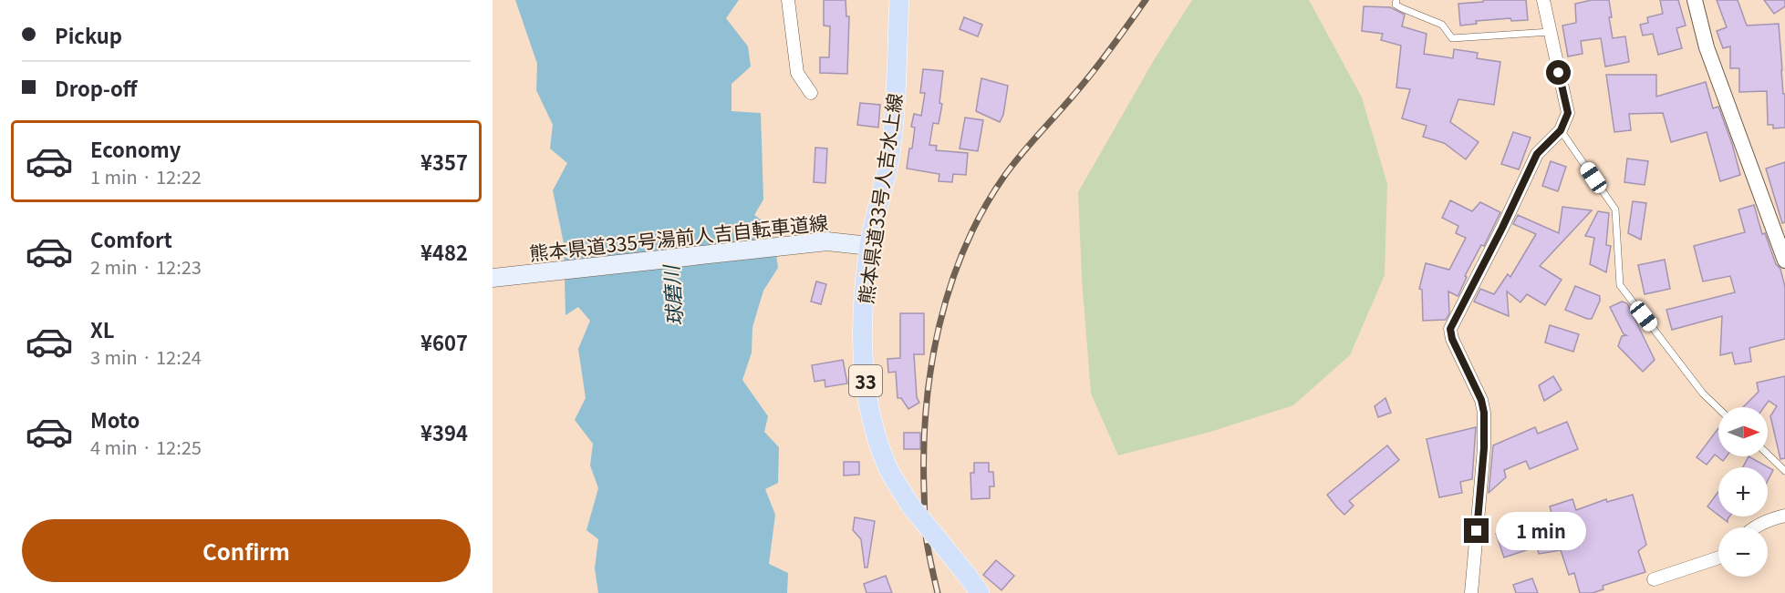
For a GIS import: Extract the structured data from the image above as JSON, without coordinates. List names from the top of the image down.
{
  "streets": {
    "main road": ["熊本県道33号人吉水上線", "熊本県道335号湯前人吉自転車道線", "33"]
  },
  "crossings": [
    ["熊本県道33号人吉水上線", "熊本県道335号湯前人吉自転車道線"]
  ],
  "water": ["球磨川"],
  "north": "right",
  "page": {
    "banner": ["Pickup", "Drop-off"],
    "list": [
      {
        "name": "Economy",
        "note": "1 min · 12:22",
        "value": "¥357"
      },
      {
        "name": "Comfort",
        "note": "2 min · 12:23",
        "value": "¥482"
      },
      {
        "name": "XL",
        "note": "3 min · 12:24",
        "value": "¥607"
      },
      {
        "name": "Moto",
        "note": "4 min · 12:25",
        "value": "¥394"
      }
    ],
    "map_buttons": ["+", "−"],
    "buttons": "Confirm",
    "bubble": "1 min"
  }
}
